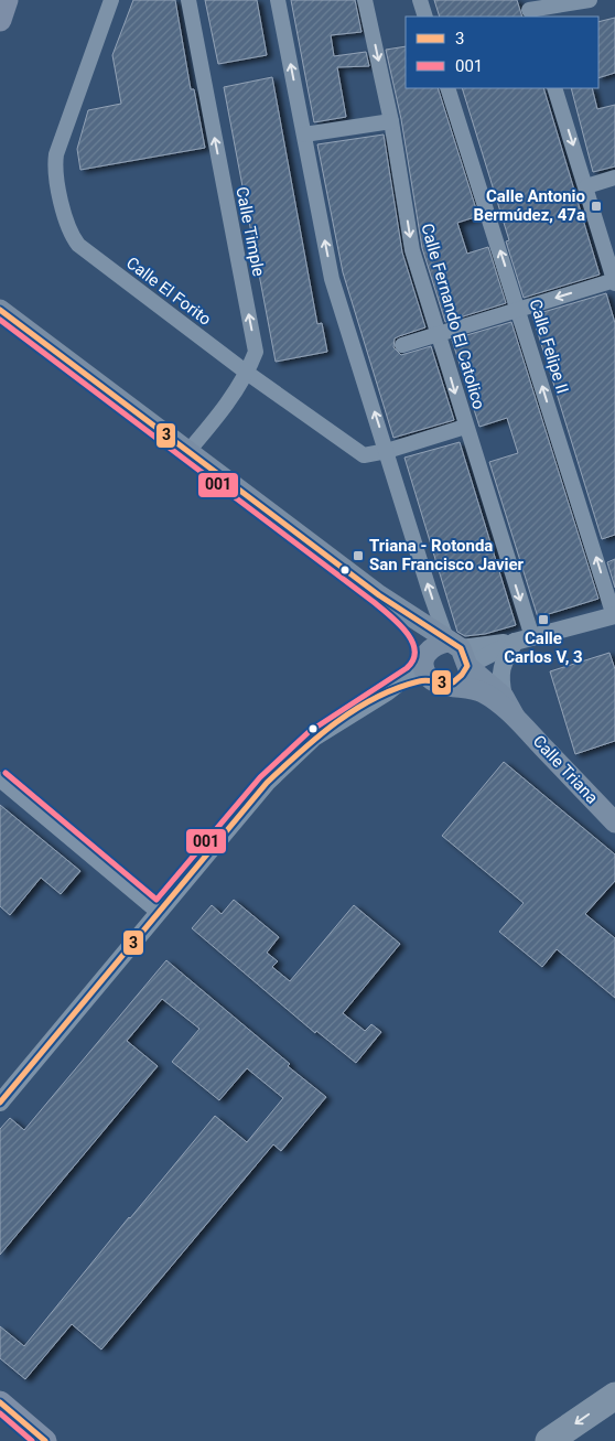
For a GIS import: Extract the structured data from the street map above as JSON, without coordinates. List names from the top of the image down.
{
  "streets": {
    "main road": ["Calle Triana"],
    "street": [
      "Calle Timple",
      "Calle El Forito",
      "Calle Fernando El Catolico",
      "Calle Felipe II"
    ]
  },
  "crossings": [
    ["Calle Timple", "Calle El Forito"],
    ["Calle El Forito", "Calle Fernando El Catolico"]
  ],
  "places": {
    "transit": ["Calle Antonio Bermúdez, 47a", "Triana - Rotonda San Francisco Javier", "Calle Carlos V, 3"]
  },
  "lines": ["transit line 3", "transit line 001"],
  "legend": ["3", "001"]
}
